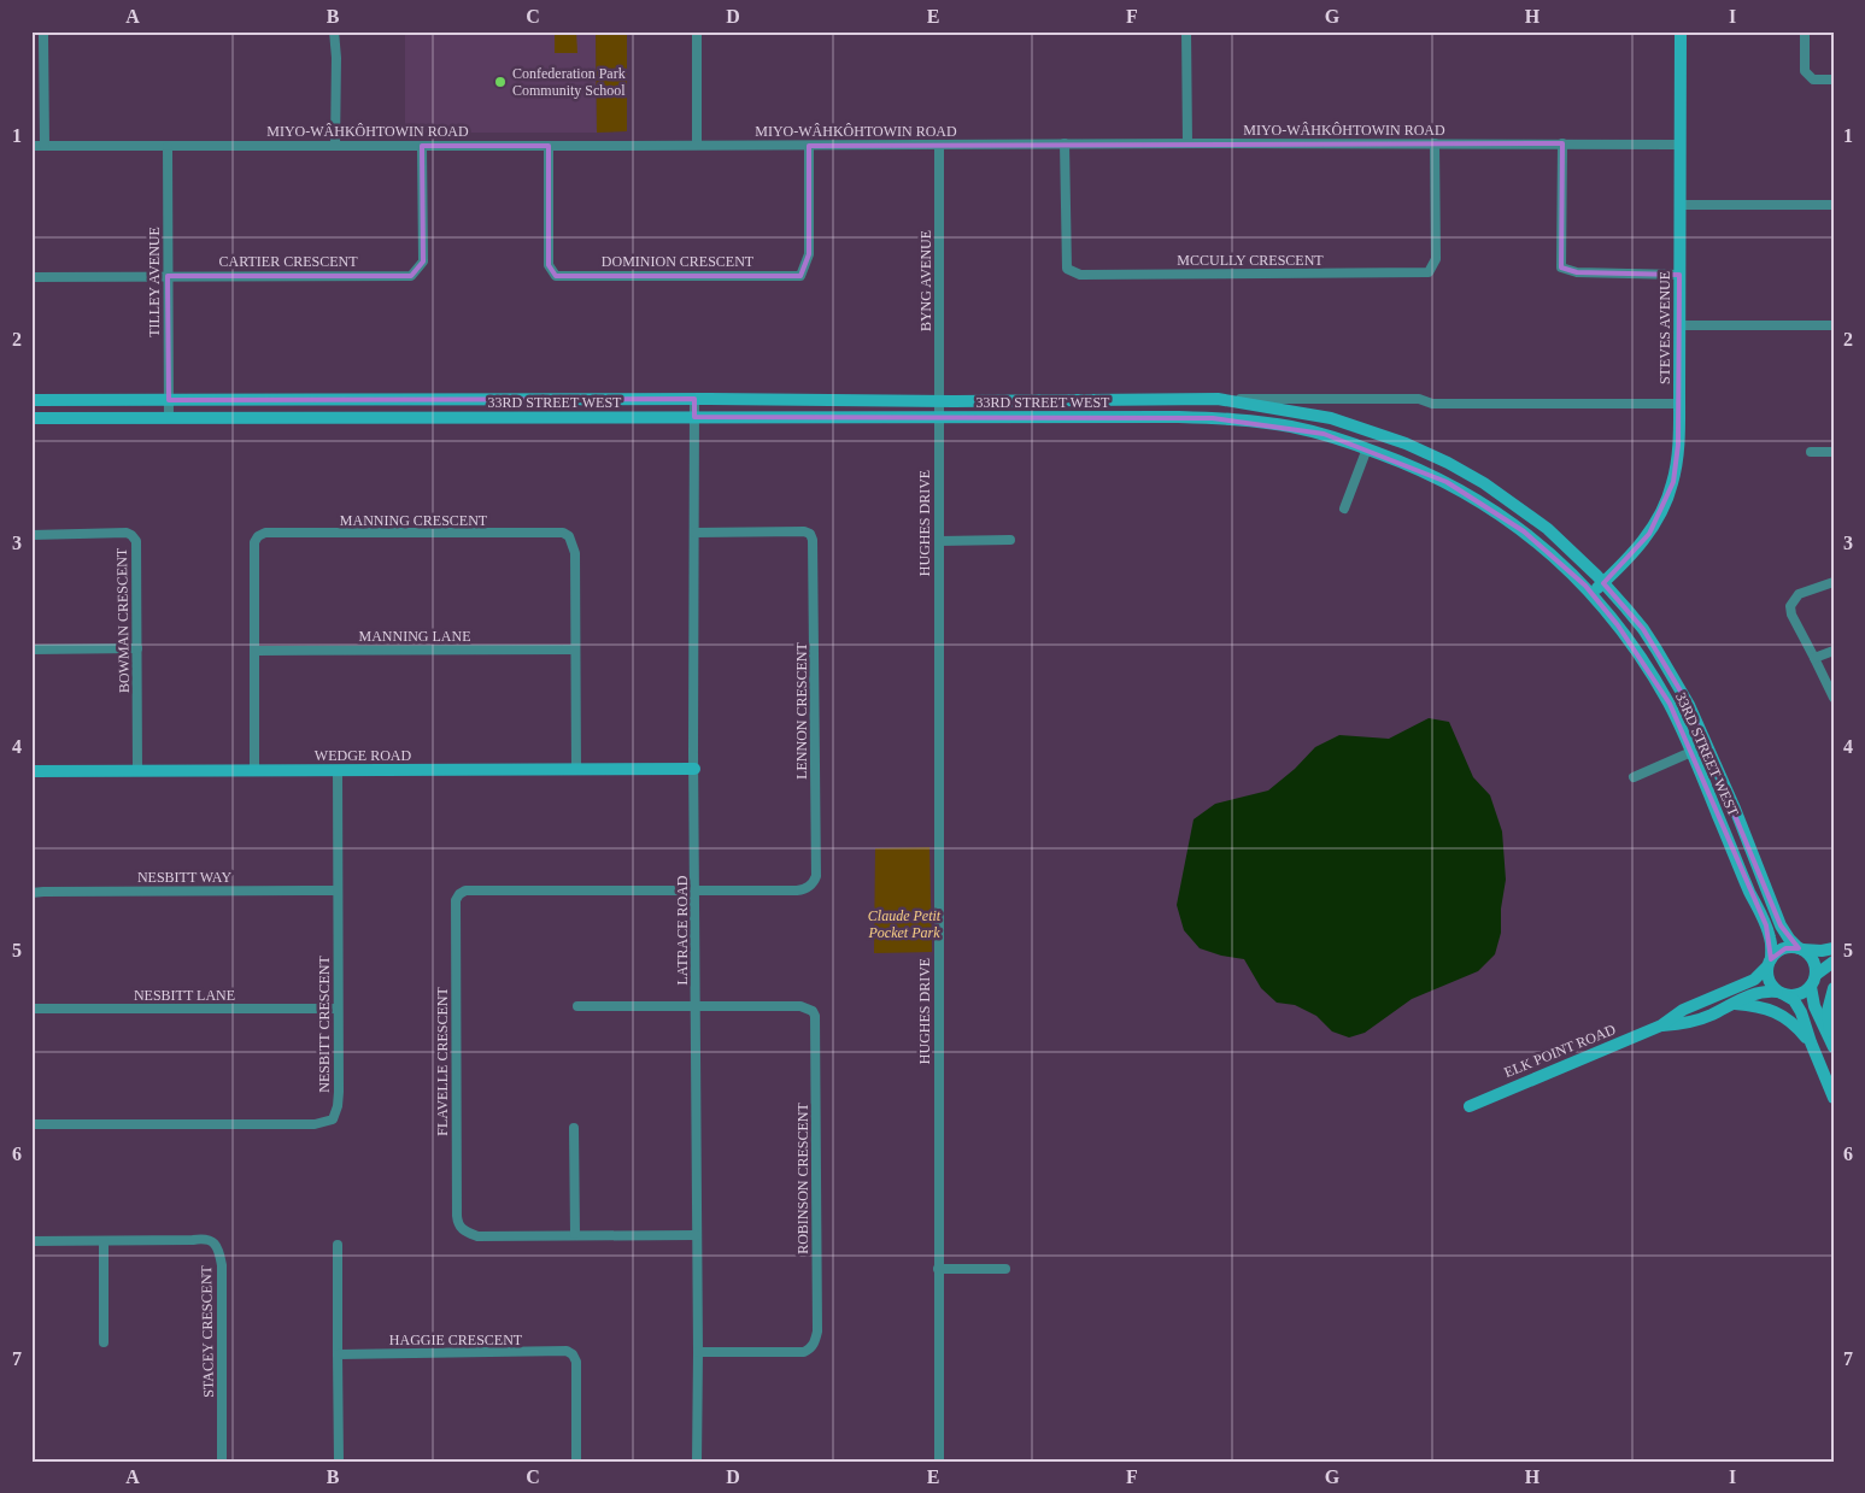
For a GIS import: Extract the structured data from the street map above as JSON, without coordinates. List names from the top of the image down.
{
  "streets": {
    "main road": [
      "STEVES AVENUE",
      "33RD STREET WEST",
      "WEDGE ROAD",
      "ELK POINT ROAD"
    ],
    "street": [
      "MIYO-WÂHKÔHTOWIN ROAD",
      "MCCULLY CRESCENT",
      "CARTIER CRESCENT",
      "DOMINION CRESCENT",
      "BYNG AVENUE",
      "TILLEY AVENUE",
      "MANNING CRESCENT",
      "HUGHES DRIVE",
      "BOWMAN CRESCENT",
      "MANNING LANE",
      "LENNON CRESCENT",
      "NESBITT WAY",
      "LATRACE ROAD",
      "NESBITT LANE",
      "NESBITT CRESCENT",
      "FLAVELLE CRESCENT",
      "ROBINSON CRESCENT",
      "STACEY CRESCENT",
      "HAGGIE CRESCENT"
    ]
  },
  "crossings": [
    ["MIYO-WÂHKÔHTOWIN ROAD", "MCCULLY CRESCENT"],
    ["MIYO-WÂHKÔHTOWIN ROAD", "CARTIER CRESCENT"],
    ["MIYO-WÂHKÔHTOWIN ROAD", "DOMINION CRESCENT"],
    ["MIYO-WÂHKÔHTOWIN ROAD", "BYNG AVENUE"],
    ["MIYO-WÂHKÔHTOWIN ROAD", "TILLEY AVENUE"],
    ["MIYO-WÂHKÔHTOWIN ROAD", "STEVES AVENUE"],
    ["CARTIER CRESCENT", "TILLEY AVENUE"],
    ["BYNG AVENUE", "33RD STREET WEST"],
    ["BYNG AVENUE", "HUGHES DRIVE"],
    ["TILLEY AVENUE", "33RD STREET WEST"],
    ["STEVES AVENUE", "33RD STREET WEST"],
    ["33RD STREET WEST", "HUGHES DRIVE"],
    ["33RD STREET WEST", "LATRACE ROAD"],
    ["33RD STREET WEST", "ELK POINT ROAD"],
    ["MANNING CRESCENT", "MANNING LANE"],
    ["MANNING CRESCENT", "WEDGE ROAD"],
    ["BOWMAN CRESCENT", "WEDGE ROAD"],
    ["LENNON CRESCENT", "LATRACE ROAD"],
    ["LENNON CRESCENT", "FLAVELLE CRESCENT"],
    ["WEDGE ROAD", "LATRACE ROAD"],
    ["WEDGE ROAD", "NESBITT CRESCENT"],
    ["NESBITT WAY", "NESBITT CRESCENT"],
    ["LATRACE ROAD", "FLAVELLE CRESCENT"],
    ["LATRACE ROAD", "ROBINSON CRESCENT"],
    ["NESBITT LANE", "NESBITT CRESCENT"]
  ],
  "parks": ["Claude Petit Pocket Park"],
  "places": ["Confederation Park Community School"],
  "grid": {
    "columns": [
      "A",
      "B",
      "C",
      "D",
      "E",
      "F",
      "G",
      "H",
      "I"
    ],
    "rows": [
      "1",
      "2",
      "3",
      "4",
      "5",
      "6",
      "7"
    ]
  }
}
